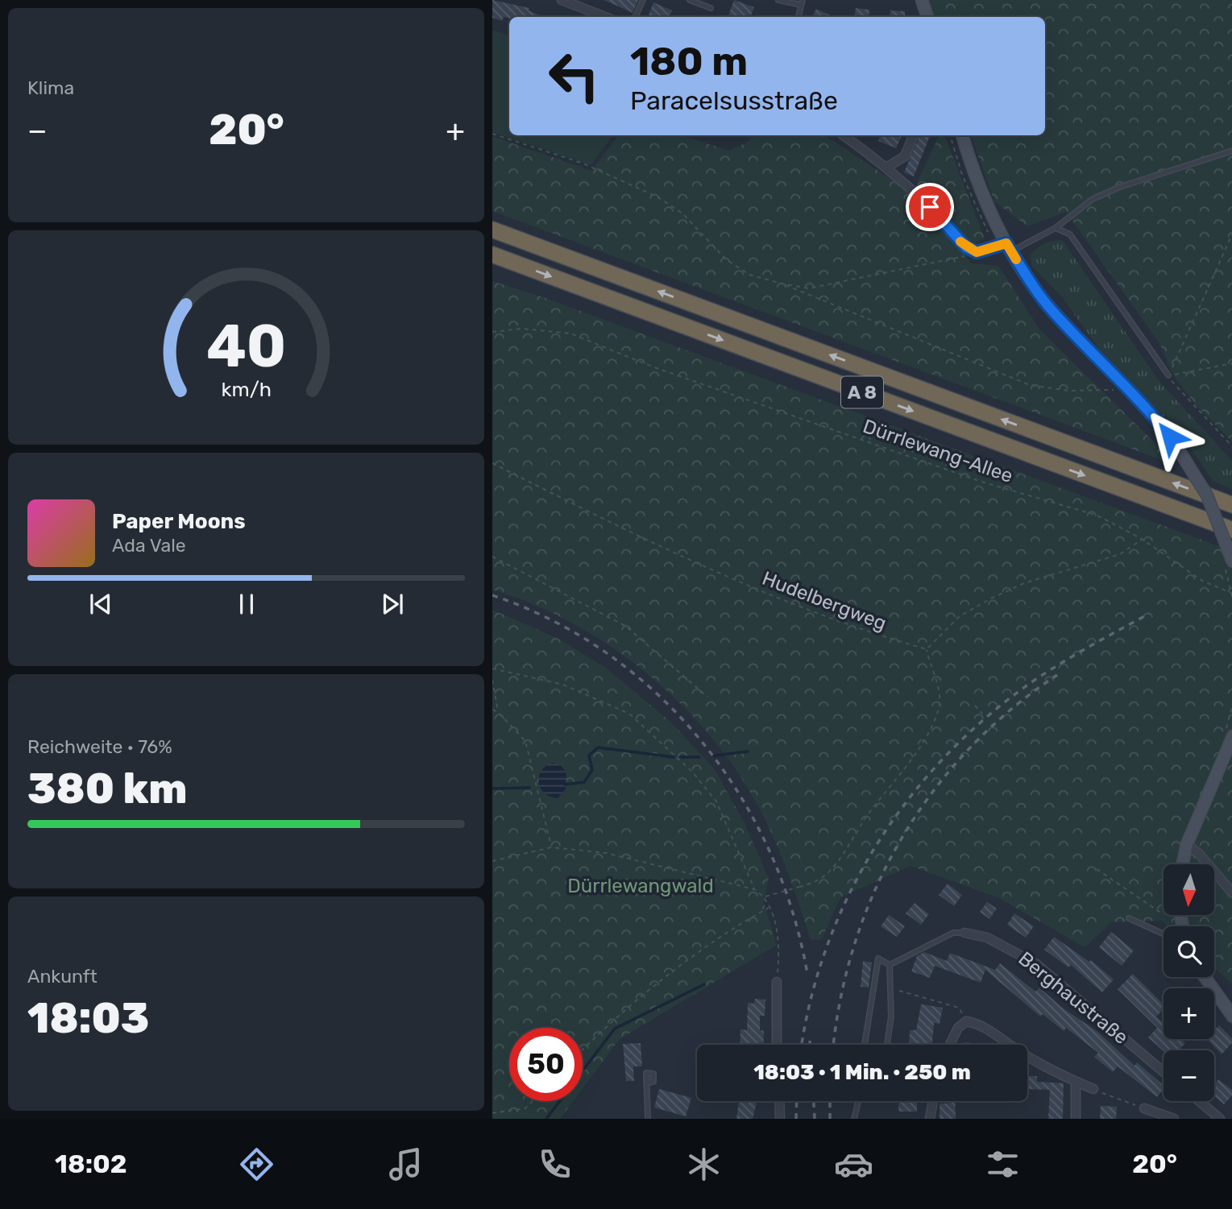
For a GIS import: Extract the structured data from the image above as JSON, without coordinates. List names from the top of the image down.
{
  "streets": {
    "highway": ["A 8"],
    "street": ["Berghaustraße"],
    "path": ["Dürrlewang-Allee", "Hudelbergweg"]
  },
  "parks": ["Dürrlewangwald"],
  "north": "bottom",
  "page": {
    "tile": [
      "Klima",
      ["Reichweite · 76%", "380 km"],
      ["Ankunft", "18:03"]
    ],
    "turn": ["180 m", "Paracelsusstraße"],
    "heat": ["−", "20°", "+"],
    "song": ["Paper Moons", "Ada Vale"],
    "map_buttons": ["+", "−"],
    "limit": "50",
    "trip": "18:03 · 1 Min. · 250 m",
    "tabs": ["18:02", "20°"],
    "gauge": ["40", "km/h"]
  }
}
